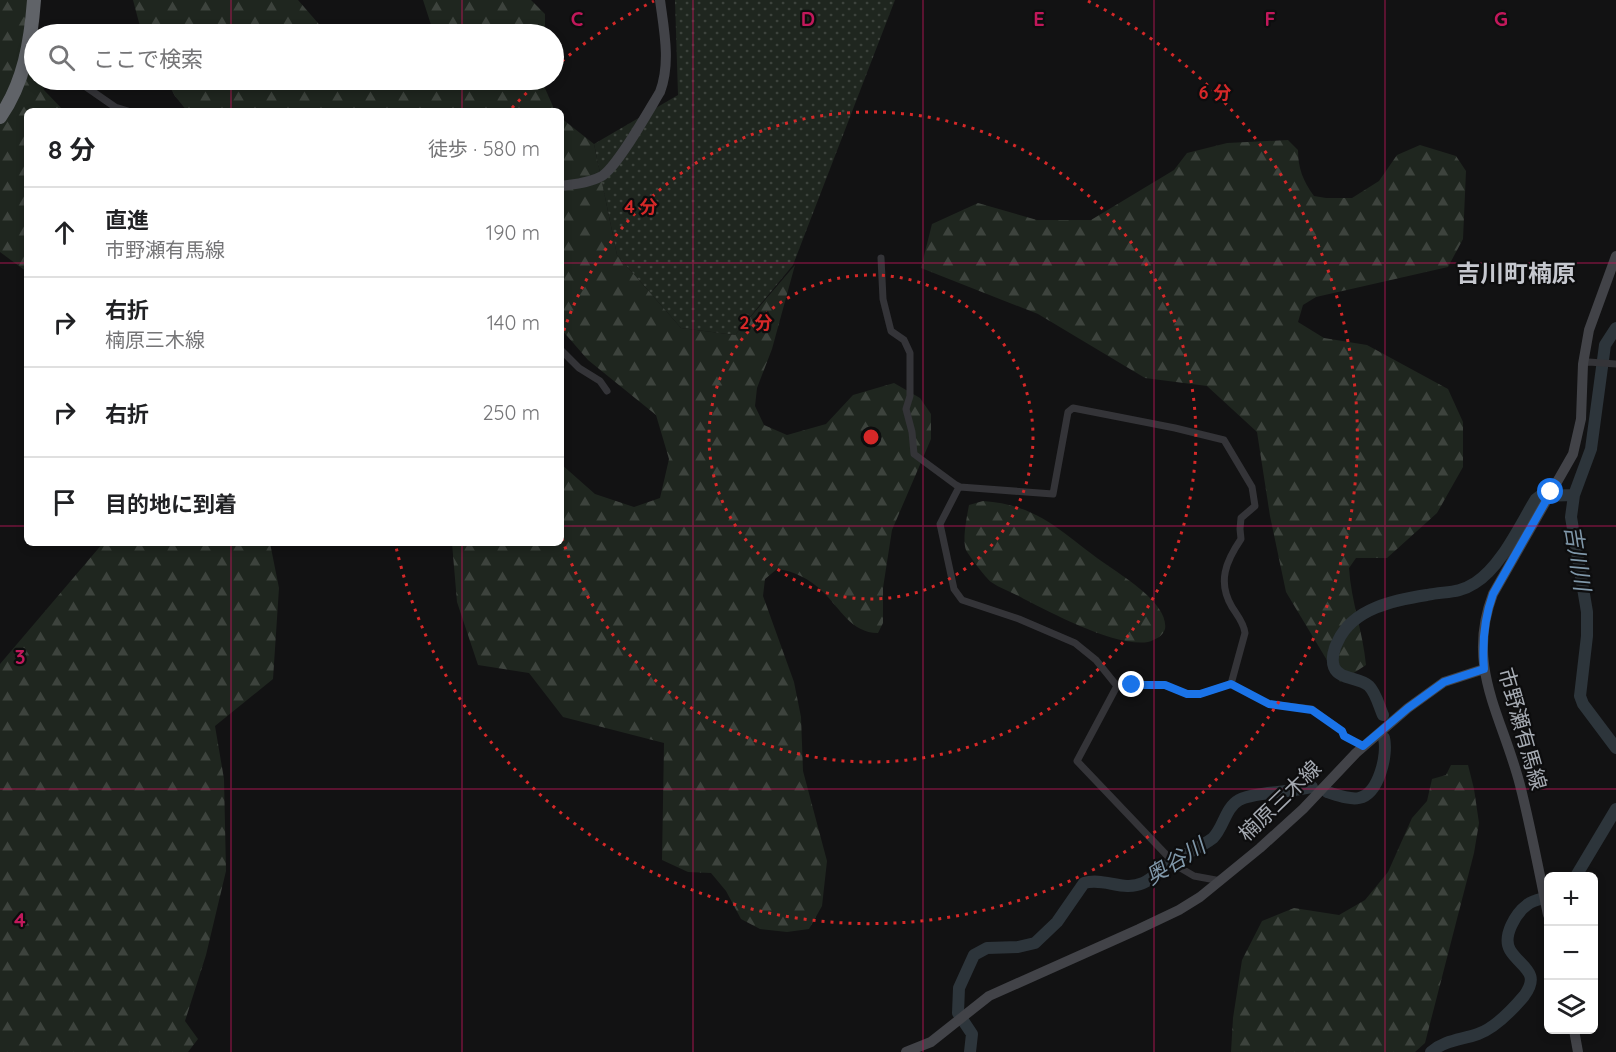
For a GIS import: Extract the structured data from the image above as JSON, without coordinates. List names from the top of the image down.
{
  "streets": {
    "main road": ["市野瀬有馬線", "楠原三木線"]
  },
  "crossings": [
    ["市野瀬有馬線", "楠原三木線"]
  ],
  "districts": ["吉川町楠原"],
  "water": ["吉川川", "奥谷川"],
  "page": {
    "search": "ここで検索",
    "heading": ["8 分", "徒歩 · 580 m"],
    "list": [
      ["直進", "市野瀬有馬線", "190 m"],
      ["右折", "楠原三木線", "140 m"],
      ["右折", "250 m"],
      "目的地に到着"
    ],
    "map_buttons": ["+", "−"]
  },
  "grid": {
    "columns": [
      "C",
      "D",
      "E",
      "F",
      "G"
    ],
    "rows": ["3", "4"]
  },
  "rings": ["6 分", "4 分", "2 分"]
}
